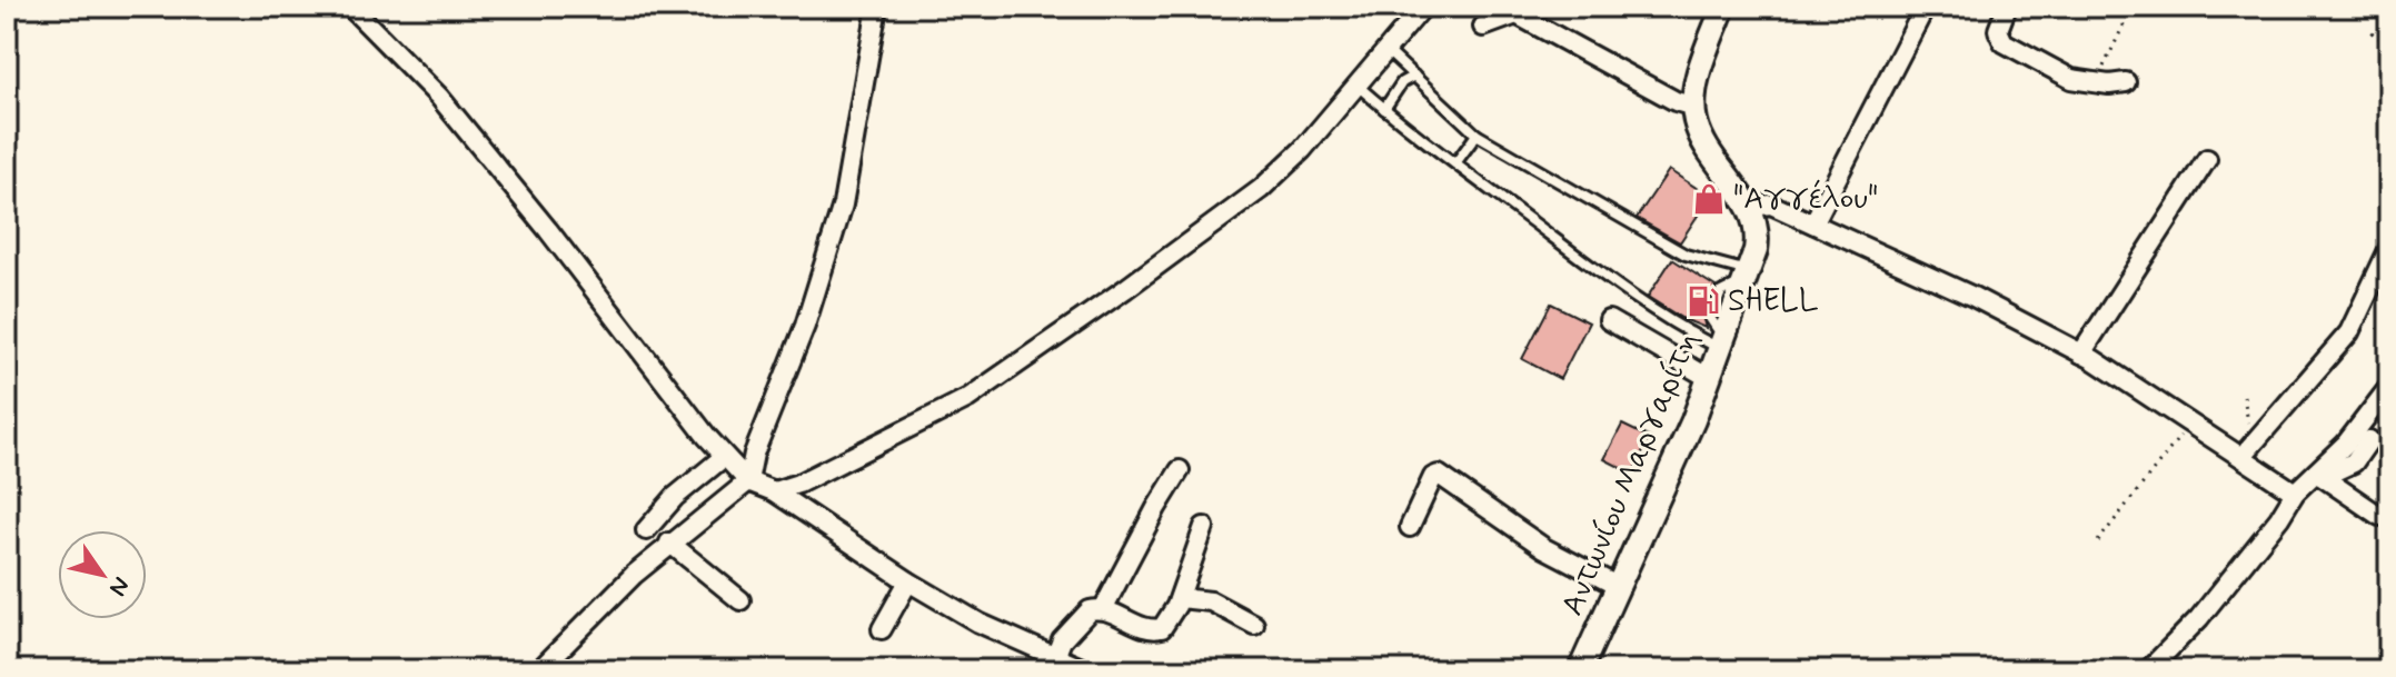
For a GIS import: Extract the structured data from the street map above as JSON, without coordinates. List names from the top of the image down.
{
  "streets": {
    "street": ["Αντωνίου Μαργαρίτη"]
  },
  "places": {
    "shop": ["\"Αγγέλου\""],
    "fuel station": ["SHELL"]
  },
  "north": "bottom right"
}
